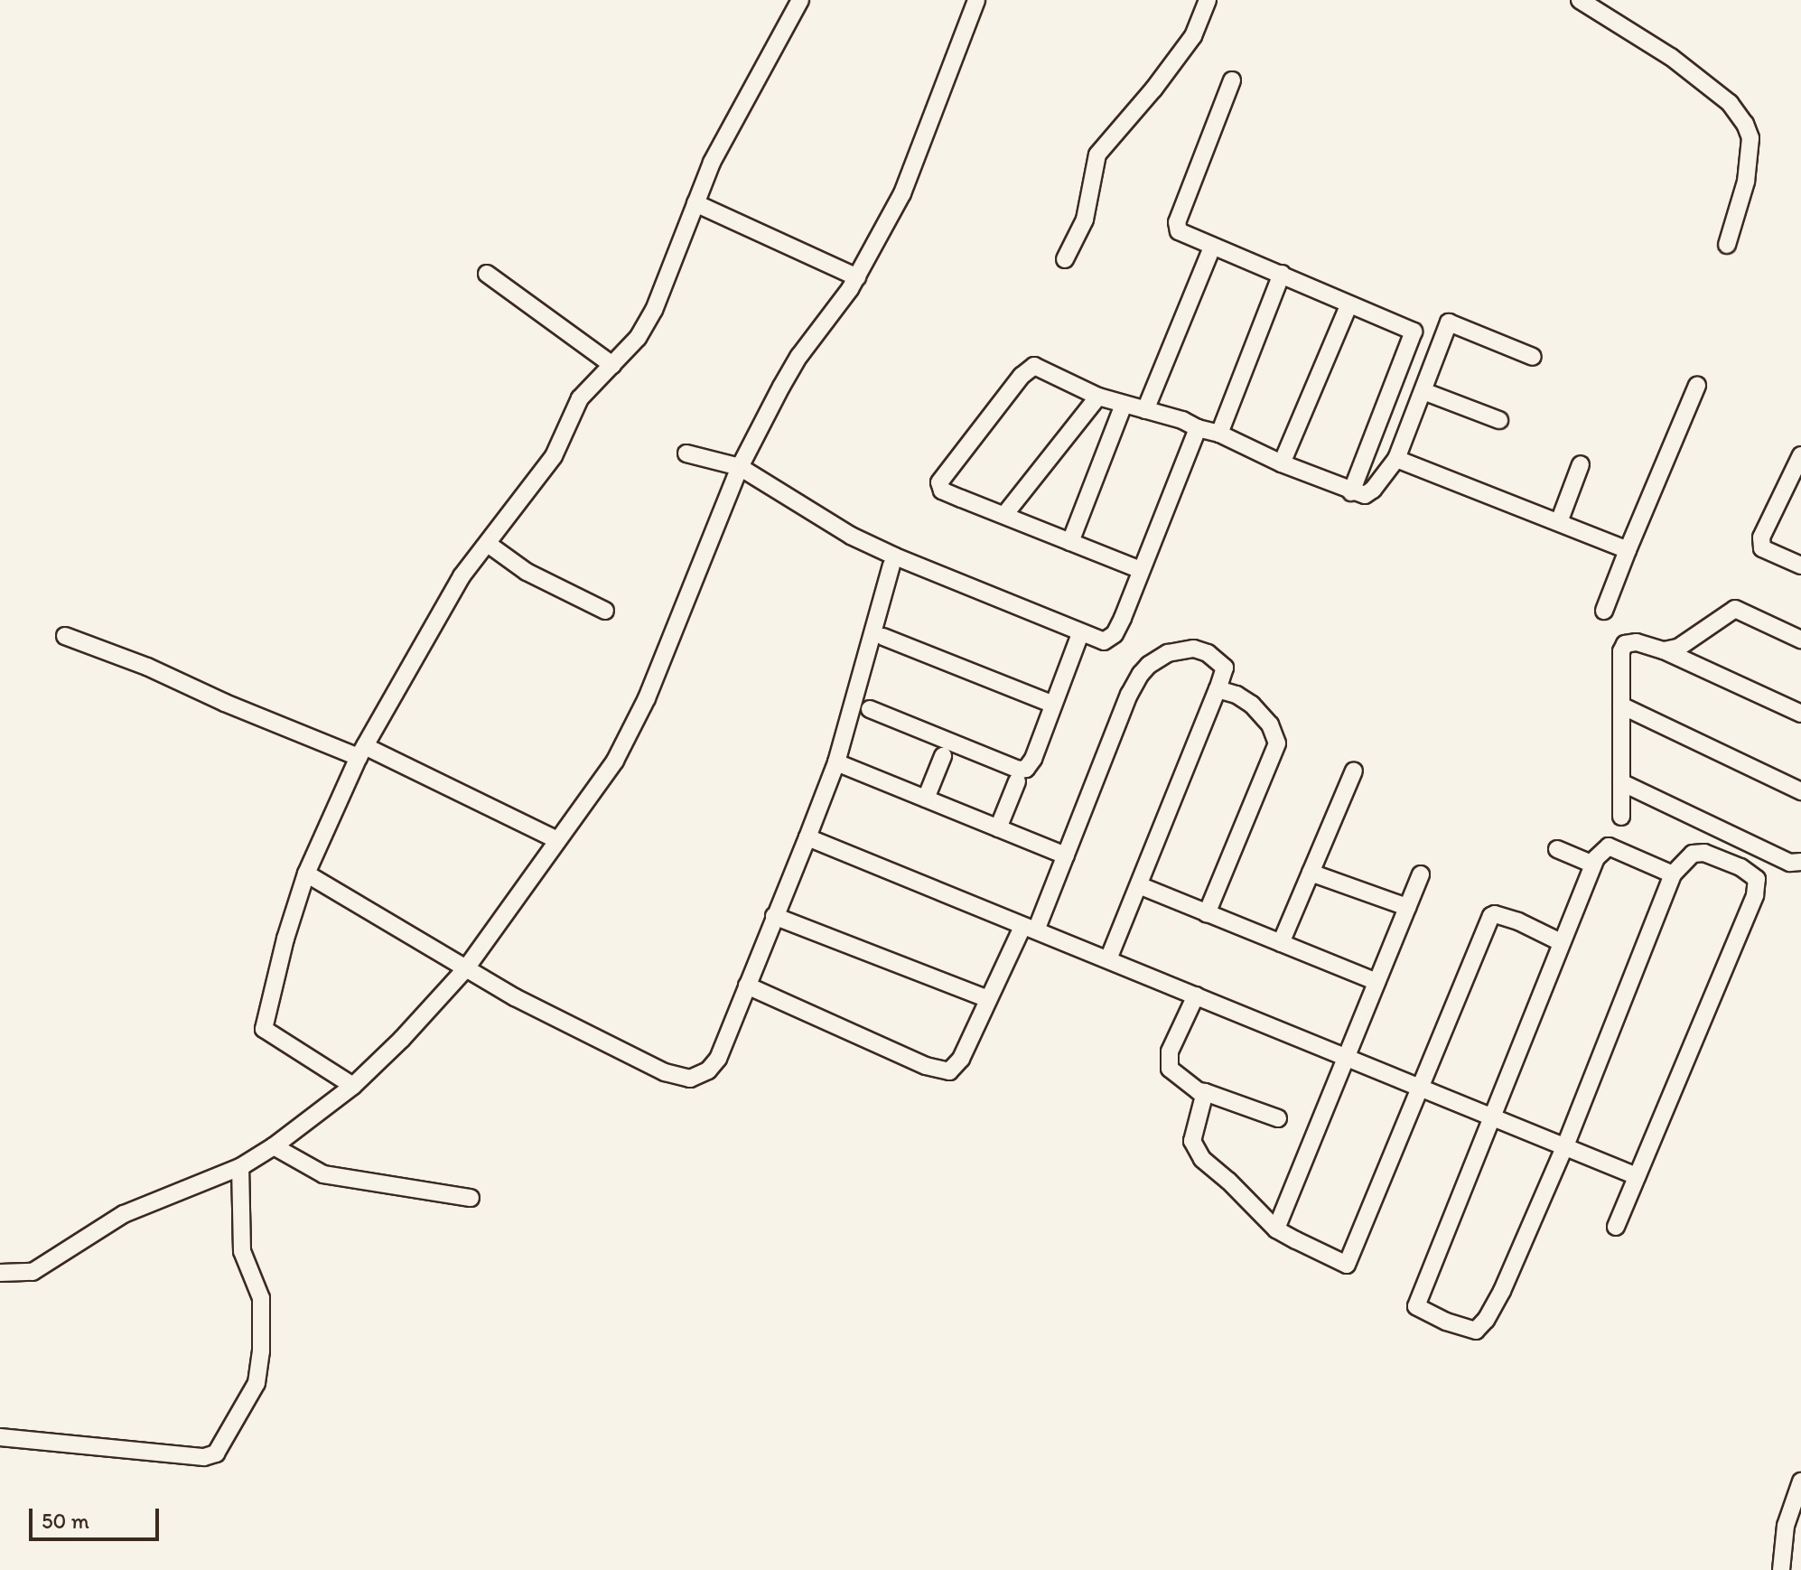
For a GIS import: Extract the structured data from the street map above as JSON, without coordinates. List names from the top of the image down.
{
  "scale_bar": "50 m"
}
